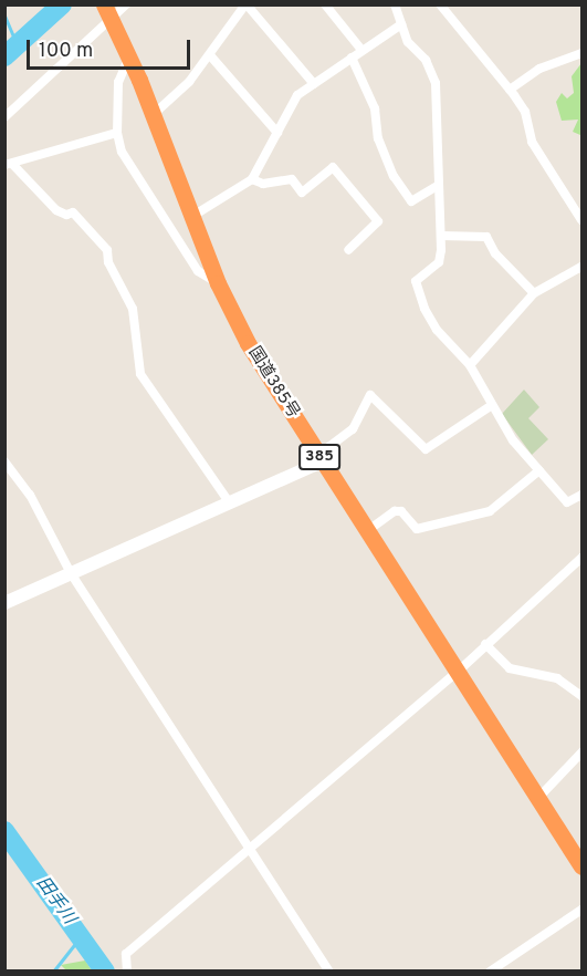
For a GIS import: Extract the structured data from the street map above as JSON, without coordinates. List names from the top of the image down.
{
  "streets": {
    "highway": ["国道385号", "385"]
  },
  "water": ["田手川"],
  "scale_bar": "100 m"
}
